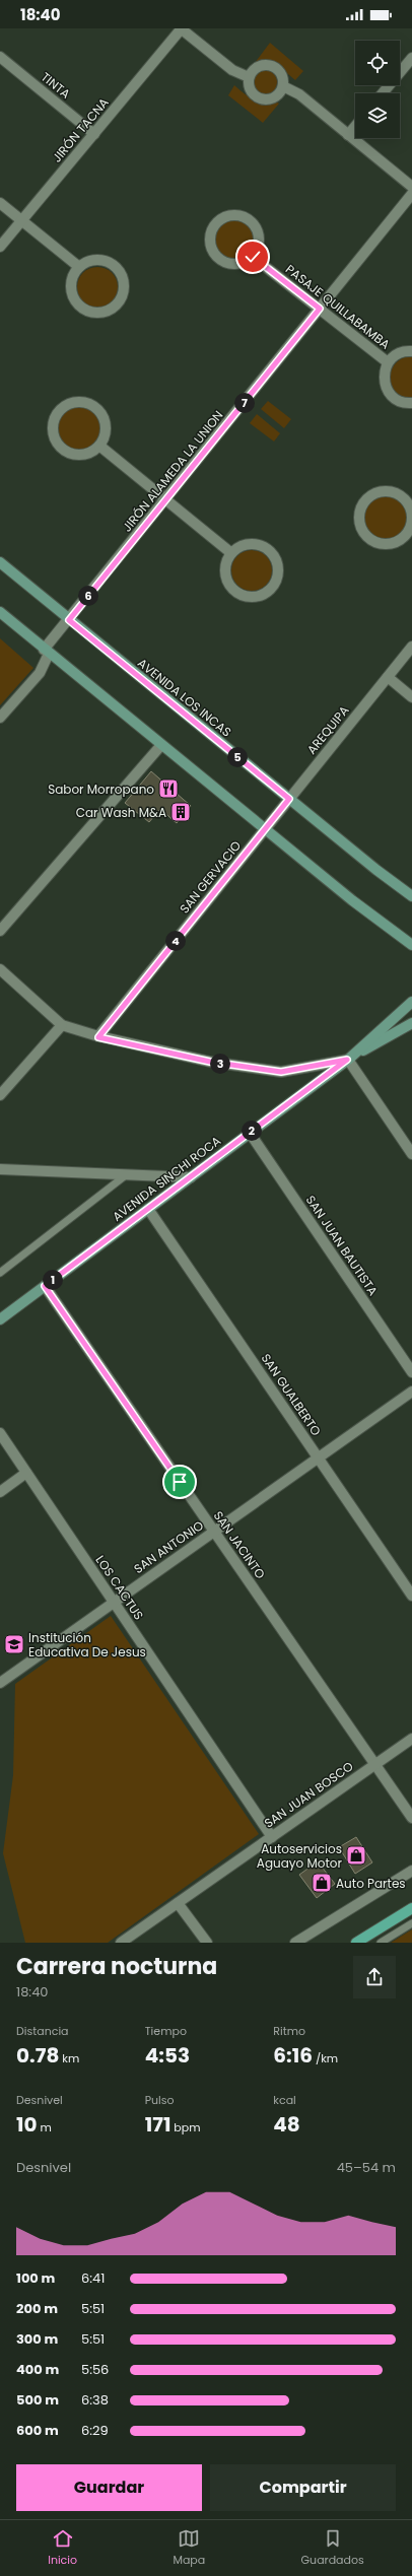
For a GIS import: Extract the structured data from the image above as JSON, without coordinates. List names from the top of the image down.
{
  "streets": {
    "main road": ["AVENIDA LOS INCAS", "AVENIDA SINCHI ROCA"],
    "street": [
      "TINTA",
      "JIRÓN TACNA",
      "PASAJE QUILLABAMBA",
      "JIRÓN ALAMEDA LA UNION",
      "AREQUIPA",
      "SAN GERVACIO",
      "SAN JUAN BAUTISTA",
      "SAN GUALBERTO",
      "SAN JACINTO",
      "SAN ANTONIO",
      "LOS CACTUS",
      "SAN JUAN BOSCO"
    ]
  },
  "crossings": [
    ["TINTA", "JIRÓN TACNA"],
    ["PASAJE QUILLABAMBA", "JIRÓN ALAMEDA LA UNION"],
    ["JIRÓN ALAMEDA LA UNION", "AVENIDA LOS INCAS"],
    ["AVENIDA LOS INCAS", "AREQUIPA"],
    ["AREQUIPA", "SAN GERVACIO"],
    ["AVENIDA SINCHI ROCA", "SAN JUAN BAUTISTA"],
    ["AVENIDA SINCHI ROCA", "SAN GUALBERTO"],
    ["AVENIDA SINCHI ROCA", "SAN JACINTO"],
    ["SAN GUALBERTO", "SAN ANTONIO"],
    ["SAN JACINTO", "SAN ANTONIO"],
    ["SAN JACINTO", "SAN JUAN BOSCO"],
    ["SAN ANTONIO", "LOS CACTUS"],
    ["LOS CACTUS", "SAN JUAN BOSCO"]
  ],
  "places": {
    "restaurant": ["Sabor Morropano"],
    "building": ["Car Wash M&A"],
    "school or university": ["Institución Educativa De Jesus"],
    "shop": ["Autoservicios Aguayo Motor", "Auto Partes"]
  },
  "page": {
    "status": "18:40",
    "pins": [
      "7",
      "6",
      "5",
      "4",
      "3",
      "2",
      "1"
    ],
    "heading": ["Carrera nocturna", "18:40"],
    "stats": [
      ["Distancia", "0.78 km"],
      ["Tiempo", "4:53"],
      ["Ritmo", "6:16 /km"],
      ["Desnivel", "10 m"],
      ["Pulso", "171 bpm"],
      ["kcal", "48"]
    ],
    "chart": ["Desnivel", "45–54 m"],
    "list": [
      {
        "name": "100 m",
        "note": "6:41"
      },
      {
        "name": "200 m",
        "note": "5:51"
      },
      {
        "name": "300 m",
        "note": "5:51"
      },
      {
        "name": "400 m",
        "note": "5:56"
      },
      {
        "name": "500 m",
        "note": "6:38"
      },
      {
        "name": "600 m",
        "note": "6:29"
      }
    ],
    "buttons": ["Guardar", "Compartir"],
    "tabs": ["Inicio", "Mapa", "Guardados"]
  }
}
